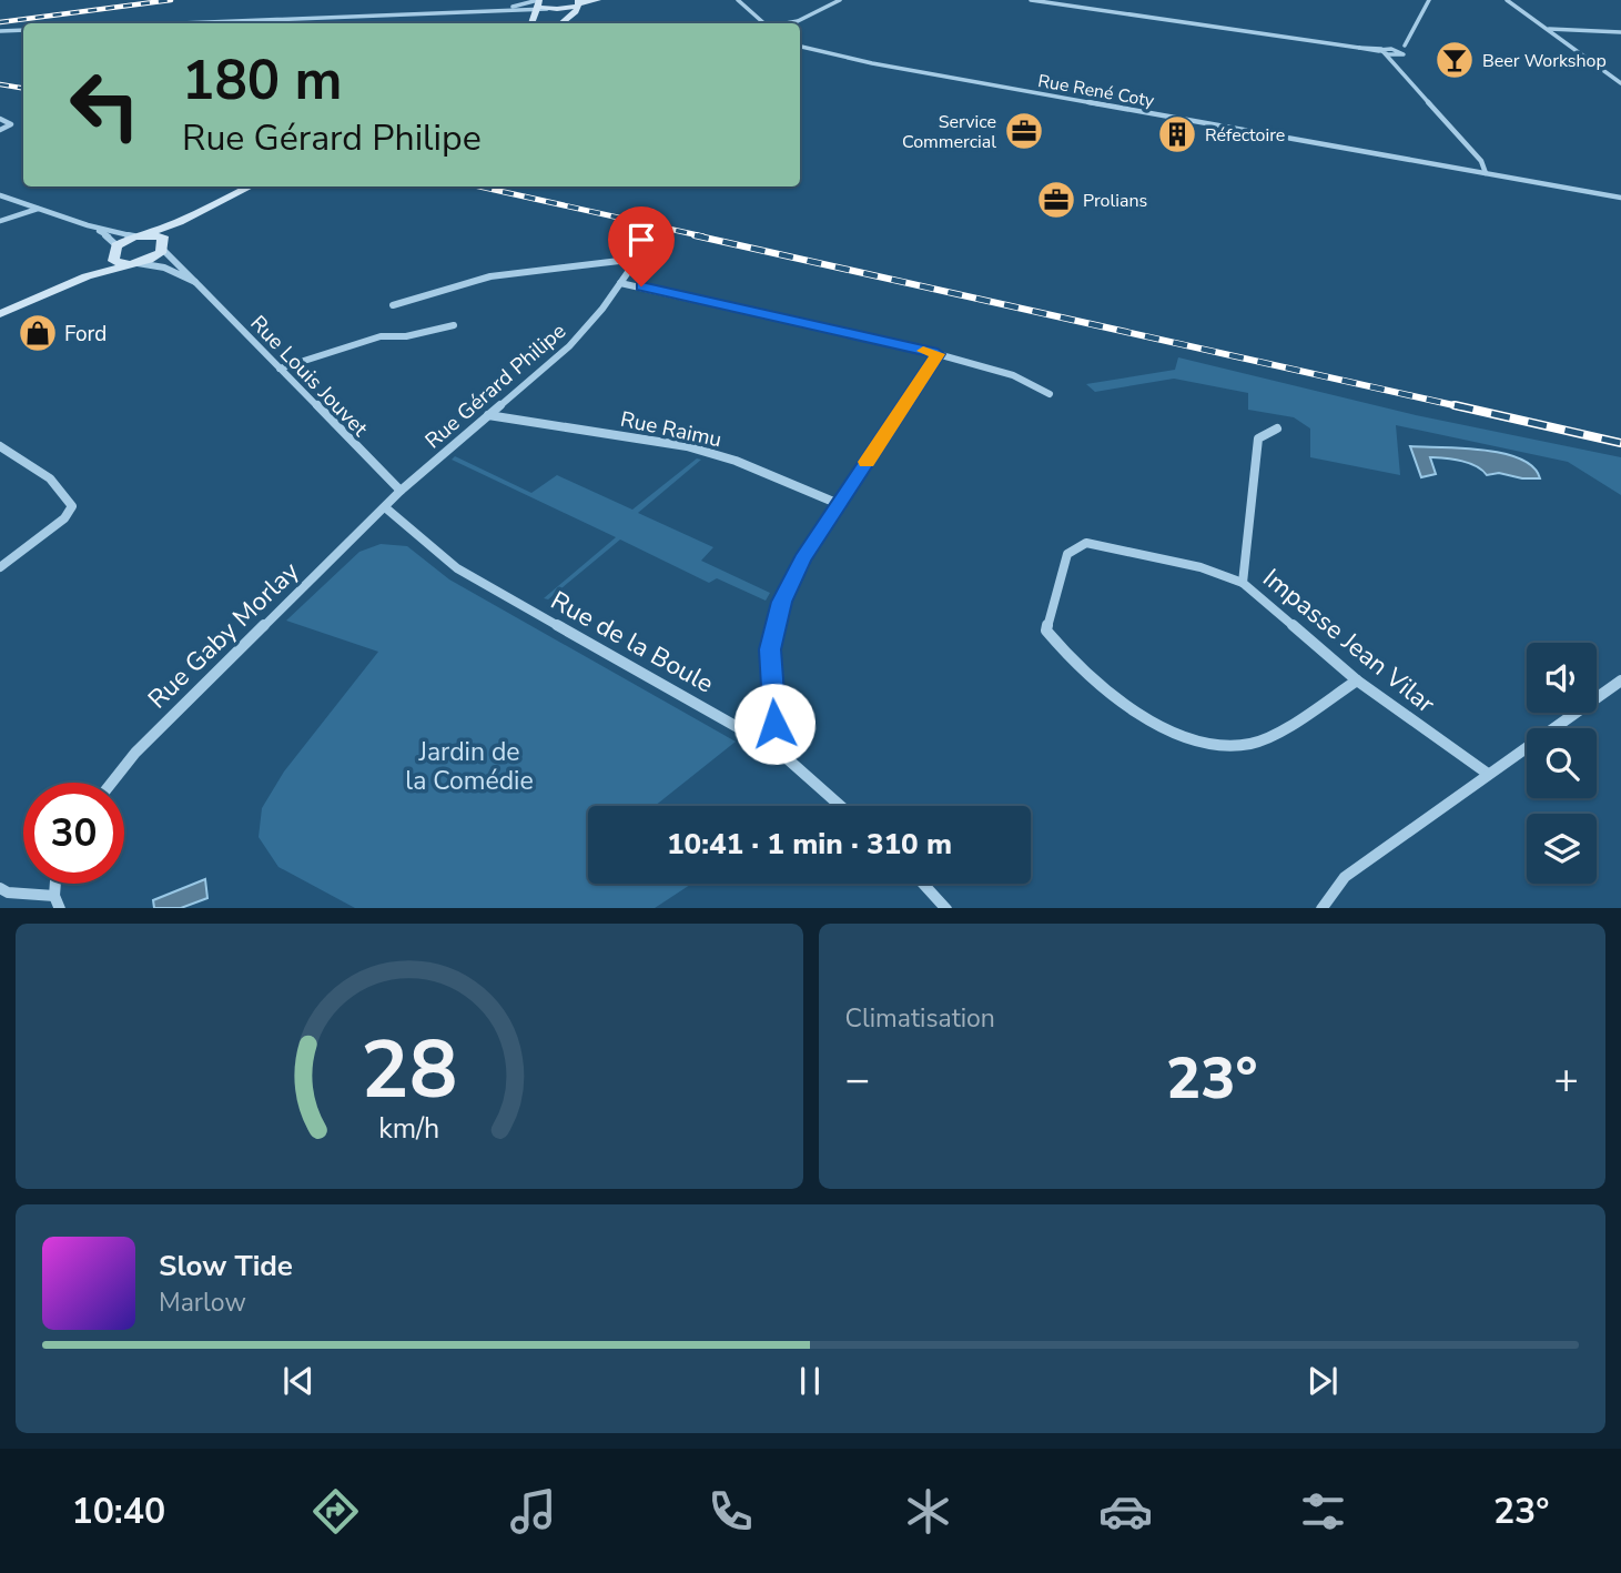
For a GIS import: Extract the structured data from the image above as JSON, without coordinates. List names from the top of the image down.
{
  "streets": {
    "street": [
      "Rue René Coty",
      "Rue Louis Jouvet",
      "Rue Gérard Philipe",
      "Rue Raimu",
      "Rue Gaby Morlay",
      "Impasse Jean Vilar",
      "Rue de la Boule"
    ]
  },
  "crossings": [
    ["Rue Louis Jouvet", "Rue Gérard Philipe"],
    ["Rue Gérard Philipe", "Rue Raimu"],
    ["Rue Gérard Philipe", "Rue Gaby Morlay"],
    ["Rue Gérard Philipe", "Rue de la Boule"],
    ["Rue Gaby Morlay", "Rue de la Boule"]
  ],
  "parks": ["Jardin de la Comédie"],
  "places": {
    "bar": ["Beer Workshop"],
    "office": ["Service Commercial", "Prolians"],
    "building": ["Réfectoire"],
    "shop": ["Ford"]
  },
  "page": {
    "turn": ["180 m", "Rue Gérard Philipe"],
    "limit": "30",
    "trip": "10:41 · 1 min · 310 m",
    "tile": "Climatisation",
    "heat": ["−", "23°", "+"],
    "song": ["Slow Tide", "Marlow"],
    "tabs": ["10:40", "23°"],
    "gauge": ["28", "km/h"]
  }
}
